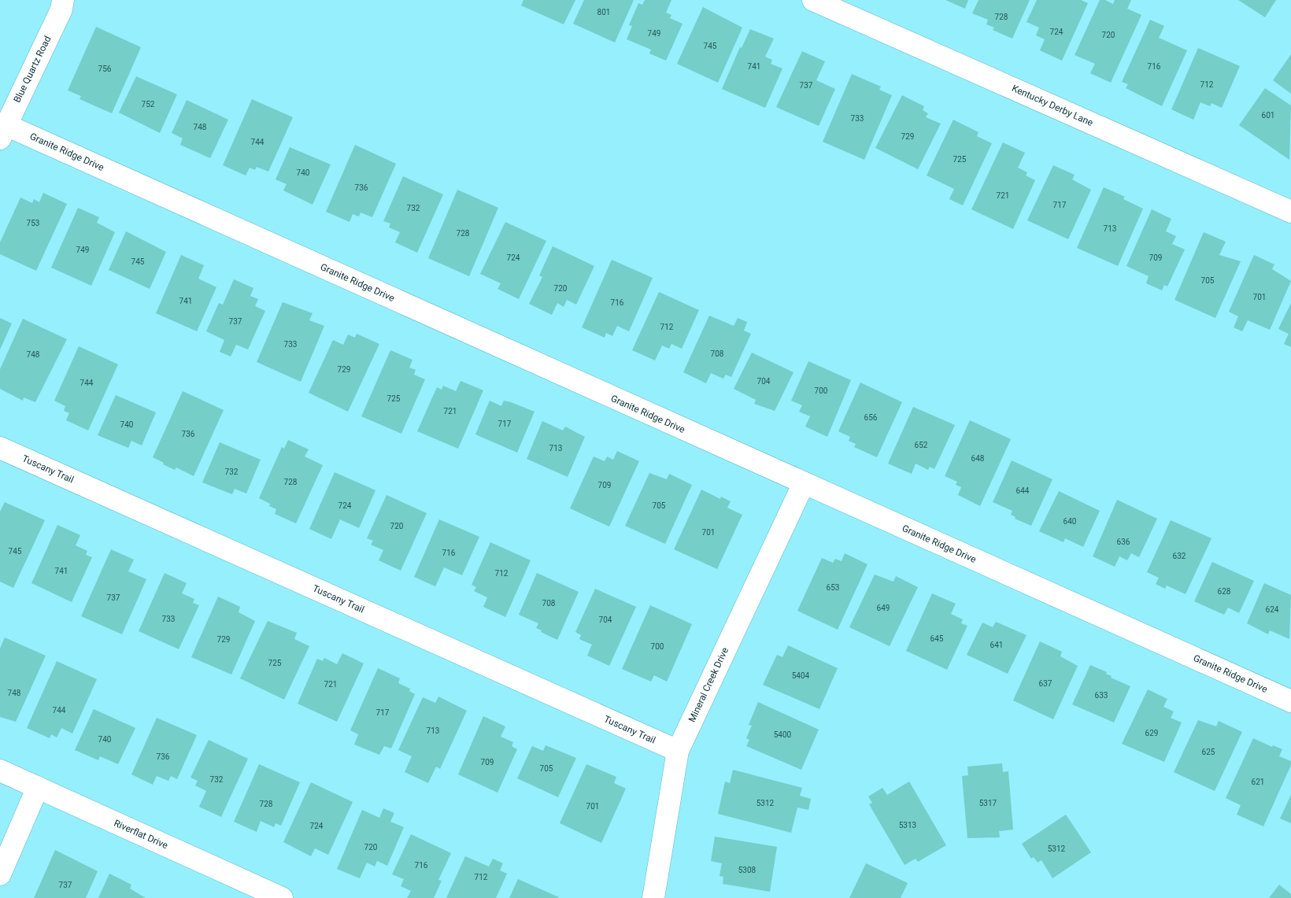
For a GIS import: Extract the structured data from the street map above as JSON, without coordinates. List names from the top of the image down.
{
  "streets": {
    "street": [
      "Blue Quartz Road",
      "Kentucky Derby Lane",
      "Granite Ridge Drive",
      "Tuscany Trail",
      "Mineral Creek Drive",
      "Riverflat Drive"
    ]
  },
  "crossings": [
    ["Blue Quartz Road", "Granite Ridge Drive"],
    ["Granite Ridge Drive", "Mineral Creek Drive"],
    ["Tuscany Trail", "Mineral Creek Drive"]
  ],
  "house_numbers": [
    "801",
    "728",
    "724",
    "749",
    "720",
    "745",
    "741",
    "716",
    "756",
    "712",
    "737",
    "752",
    "601",
    "733",
    "748",
    "729",
    "744",
    "725",
    "740",
    "736",
    "721",
    "717",
    "732",
    "753",
    "713",
    "728",
    "749",
    "724",
    "709",
    "745",
    "705",
    "720",
    "701",
    "741",
    "716",
    "737",
    "712",
    "733",
    "708",
    "748",
    "729",
    "704",
    "744",
    "700",
    "725",
    "721",
    "656",
    "717",
    "740",
    "736",
    "652",
    "713",
    "648",
    "732",
    "728",
    "709",
    "644",
    "724",
    "705",
    "640",
    "720",
    "701",
    "636",
    "745",
    "716",
    "632",
    "741",
    "712",
    "653",
    "628",
    "737",
    "708",
    "649",
    "624",
    "733",
    "704",
    "645",
    "729",
    "641",
    "700",
    "725",
    "5404",
    "637",
    "721",
    "748",
    "633",
    "744",
    "717",
    "713",
    "629",
    "5400",
    "740",
    "625",
    "736",
    "709",
    "705",
    "732",
    "621",
    "5312",
    "5317",
    "728",
    "701",
    "5313",
    "724",
    "720",
    "5312",
    "716",
    "5308",
    "712",
    "737"
  ]
}
